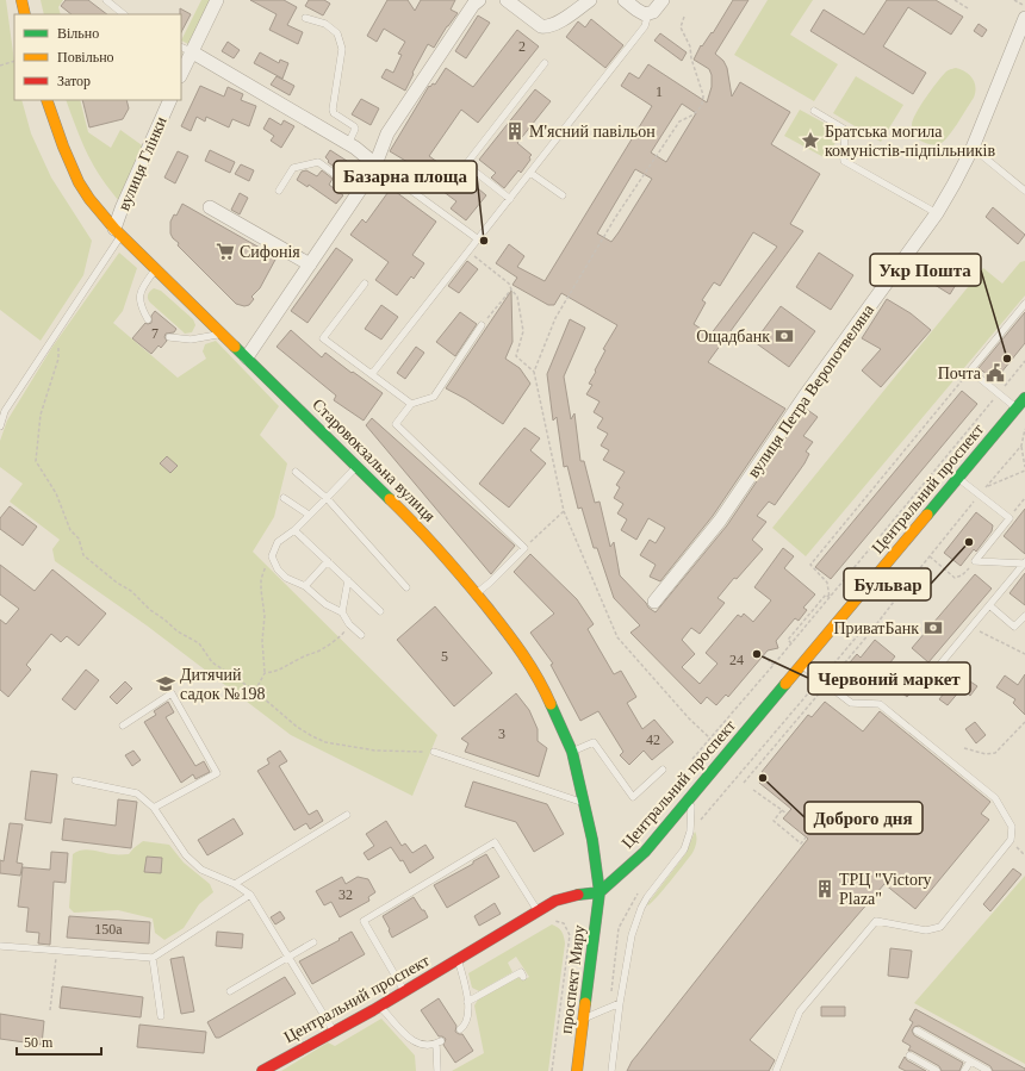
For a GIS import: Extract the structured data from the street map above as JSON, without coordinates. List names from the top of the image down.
{
  "streets": {
    "main road": ["Старовокзальна вулиця", "Центральний проспект", "проспект Миру"],
    "street": ["вулиця Глінки", "вулиця Петра Веропотвеляна"]
  },
  "crossings": [
    ["вулиця Глінки", "Старовокзальна вулиця"],
    ["Старовокзальна вулиця", "Центральний проспект"],
    ["Старовокзальна вулиця", "проспект Миру"],
    ["Центральний проспект", "проспект Миру"]
  ],
  "places": {
    "building": ["М'ясний павільон", "ТРЦ \"Victory Plaza\""],
    "place": ["Братська могила комуністів-підпільників"],
    "other": [
      "Базарна площа",
      "Укр Пошта",
      "Бульвар",
      "Червоний маркет",
      "Доброго дня"
    ],
    "supermarket": ["Сифонія"],
    "bank": ["Ощадбанк", "ПриватБанк"],
    "public building": ["Почта"],
    "school or university": ["Дитячий садок №198"]
  },
  "house_numbers": [
    "2",
    "1",
    "7",
    "5",
    "24",
    "3",
    "42",
    "32",
    "150а"
  ],
  "legend": ["Вільно", "Повільно", "Затор"],
  "scale_bar": "50 m"
}
